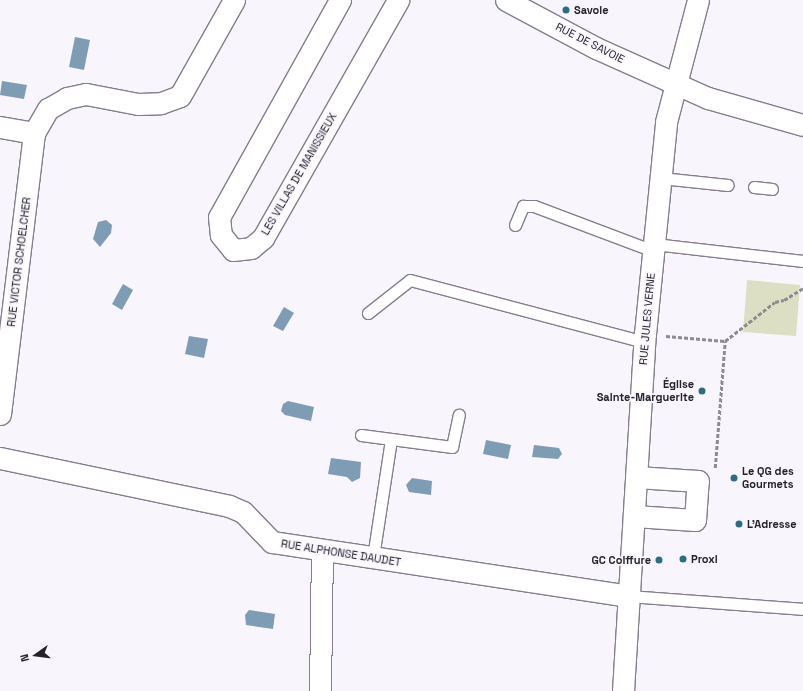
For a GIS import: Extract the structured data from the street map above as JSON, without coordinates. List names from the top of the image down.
{
  "streets": {
    "street": [
      "RUE DE SAVOIE",
      "LES VILLAS DE MANISSIEUX",
      "RUE VICTOR SCHOELCHER",
      "RUE JULES VERNE",
      "RUE ALPHONSE DAUDET"
    ]
  },
  "crossings": [
    ["RUE DE SAVOIE", "RUE JULES VERNE"],
    ["RUE JULES VERNE", "RUE ALPHONSE DAUDET"]
  ],
  "places": [
    "Savoie",
    "Église Sainte-Marguerite",
    "Le QG des Gourmets",
    "L'Adresse",
    "Proxi",
    "GC Coiffure"
  ],
  "north": "left"
}
